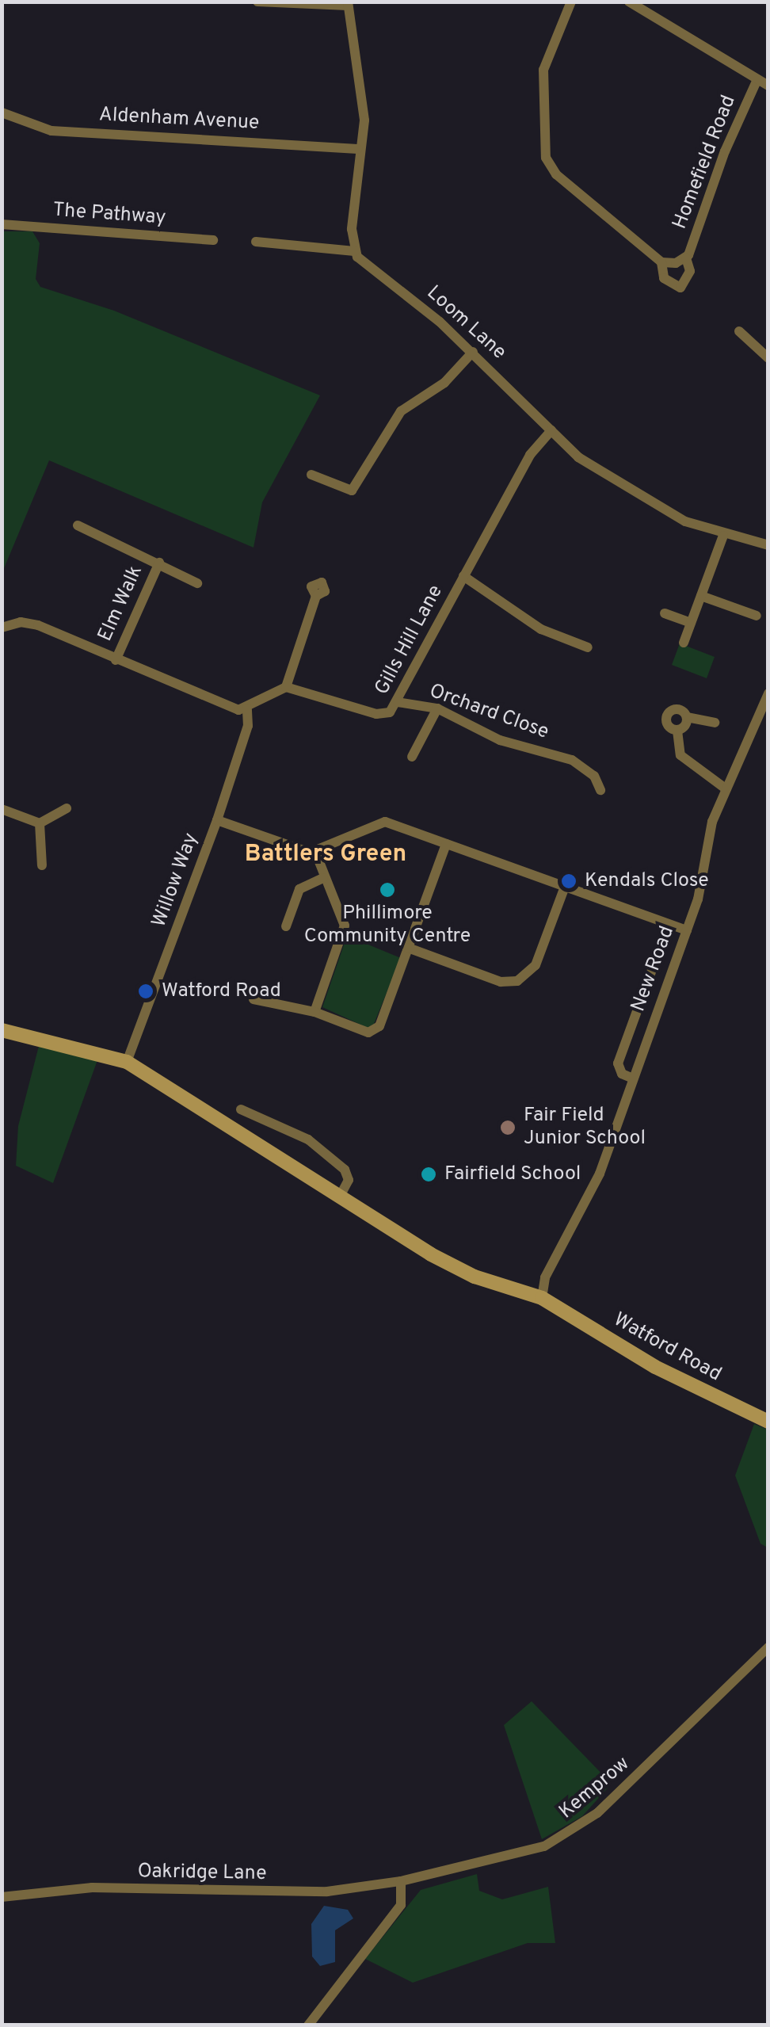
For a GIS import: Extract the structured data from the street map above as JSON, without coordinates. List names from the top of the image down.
{
  "streets": {
    "main road": ["Watford Road"],
    "street": [
      "Aldenham Avenue",
      "Homefield Road",
      "The Pathway",
      "Loom Lane",
      "Elm Walk",
      "Gills Hill Lane",
      "Orchard Close",
      "Willow Way",
      "New Road",
      "Kemprow",
      "Oakridge Lane"
    ]
  },
  "crossings": [
    ["Loom Lane", "Gills Hill Lane"],
    ["Gills Hill Lane", "Orchard Close"],
    ["Willow Way", "Watford Road"],
    ["New Road", "Watford Road"],
    ["Kemprow", "Oakridge Lane"]
  ],
  "districts": ["Battlers Green"],
  "places": [
    "Kendals Close",
    "Phillimore Community Centre",
    "Watford Road",
    "Fair Field Junior School",
    "Fairfield School"
  ]
}
